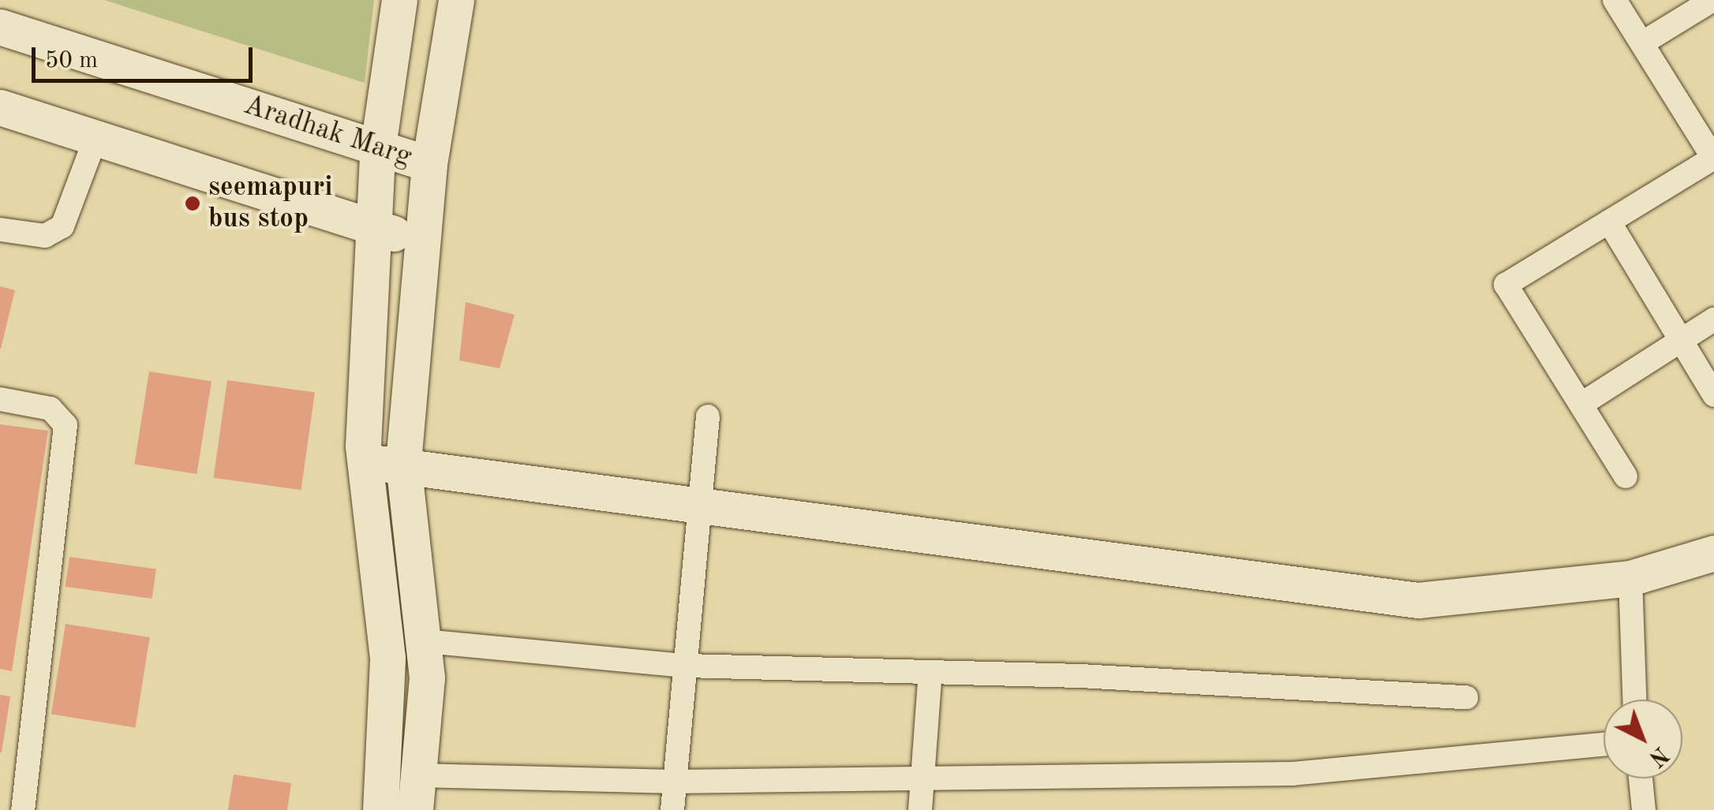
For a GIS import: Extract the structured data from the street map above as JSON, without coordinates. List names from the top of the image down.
{
  "streets": {
    "main road": ["Aradhak Marg"]
  },
  "places": ["seemapuri bus stop"],
  "scale_bar": "50 m",
  "north": "bottom right"
}
